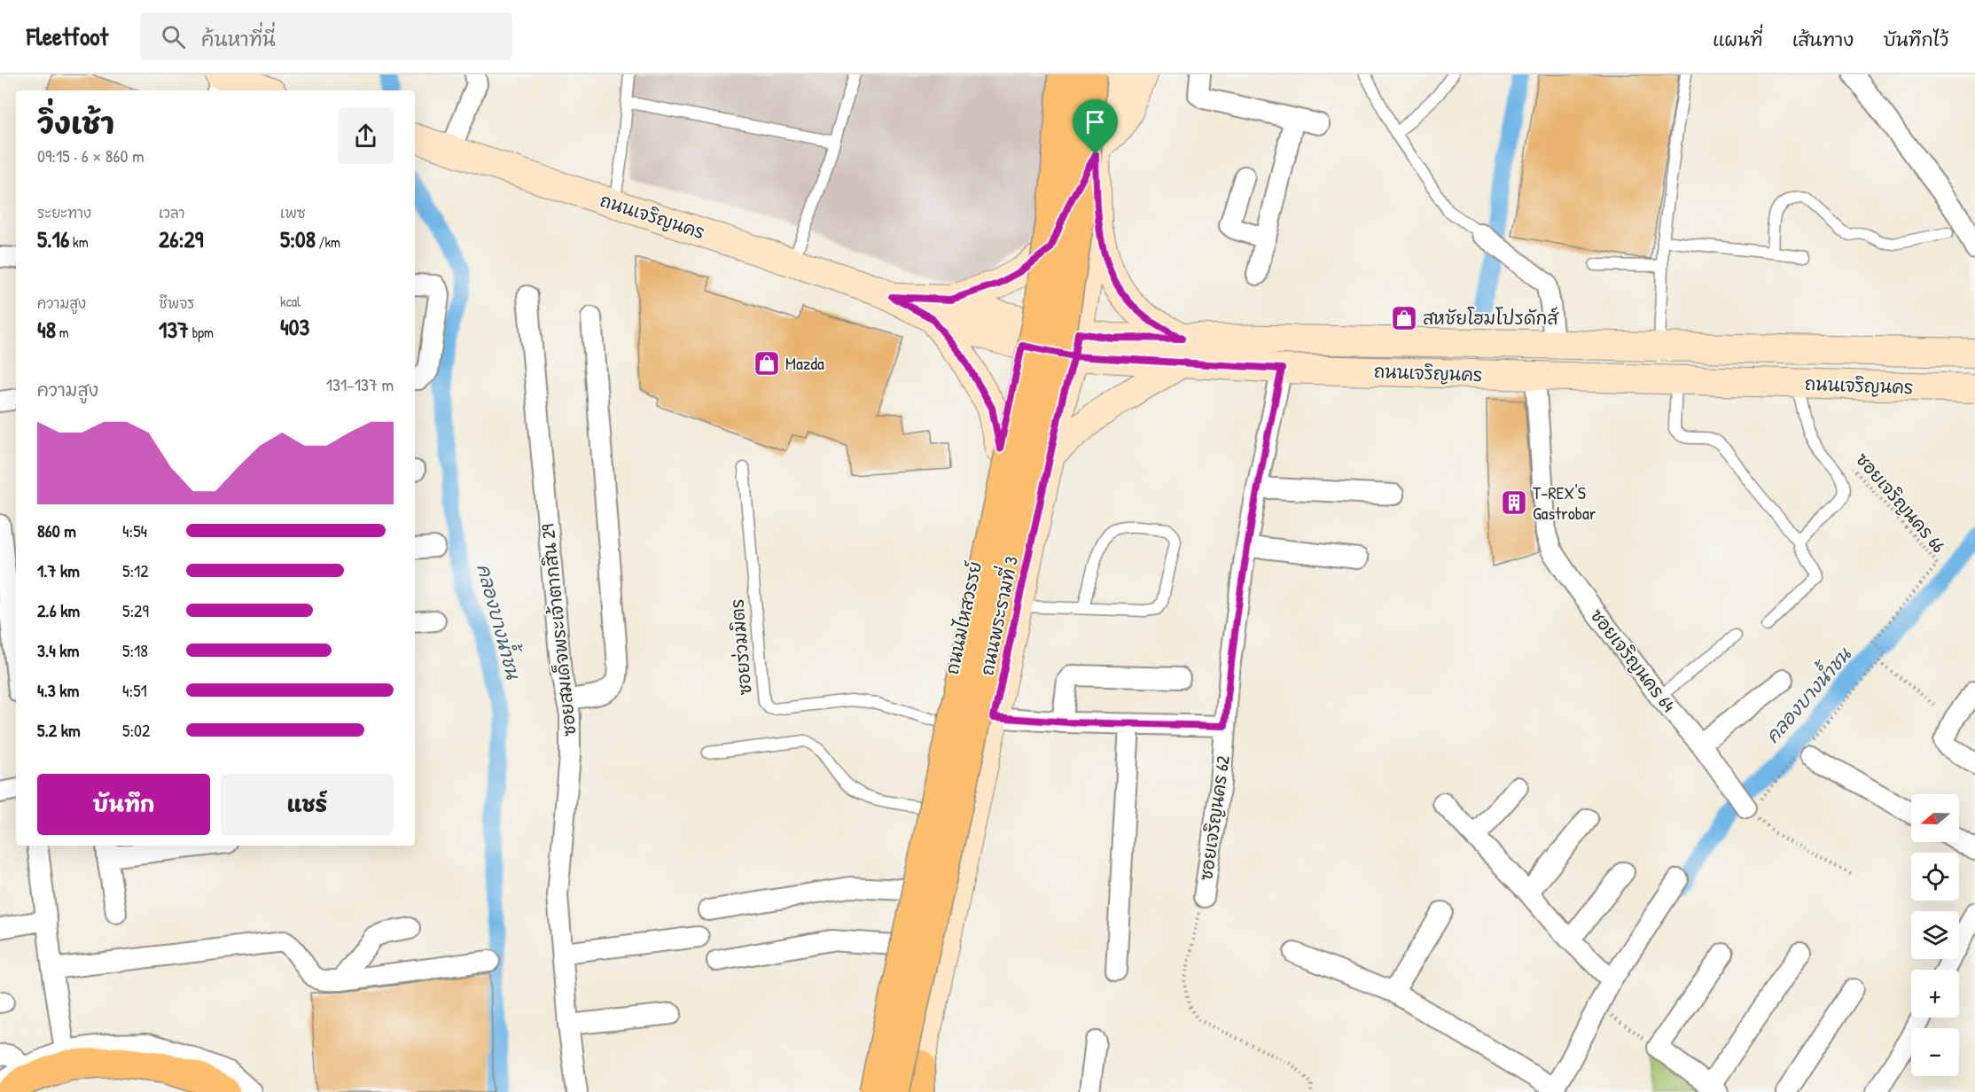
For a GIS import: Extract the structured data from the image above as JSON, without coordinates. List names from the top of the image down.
{
  "streets": {
    "main road": ["ถนนเจริญนคร", "ถนนพระรามที่ 3", "ถนนมไหสวรรย์"],
    "street": ["ซอยสมเด็จพระเจ้าตากสิน 29", "ซอยเจริญนคร 64", "ซอยเจริญนคร 62"],
    "lane": ["ซอยร่วมมิตร"],
    "path": ["ซอยเจริญนคร 66"]
  },
  "crossings": [
    ["ถนนเจริญนคร", "ถนนมไหสวรรย์"],
    ["ถนนเจริญนคร", "ซอยเจริญนคร 64"],
    ["ถนนเจริญนคร", "ซอยเจริญนคร 62"],
    ["ซอยเจริญนคร 66", "ซอยเจริญนคร 64"],
    ["ถนนมไหสวรรย์", "ซอยร่วมมิตร"]
  ],
  "water": ["คลองบางน้ำชน"],
  "places": {
    "shop": ["สหชัยโฮมโปรดักส์", "Mazda"],
    "building": ["T-REX'S Gastrobar"]
  },
  "north": "left",
  "page": {
    "header": "Fleetfoot",
    "search": "ค้นหาที่นี่",
    "nav": ["แผนที่", "เส้นทาง", "บันทึกไว้"],
    "heading": ["วิ่งเช้า", "09:15 · 6 × 860 m"],
    "stats": [
      ["ระยะทาง", "5.16 km"],
      ["เวลา", "26:29"],
      ["เพซ", "5:08 /km"],
      ["ความสูง", "48 m"],
      ["ชีพจร", "137 bpm"],
      ["kcal", "403"]
    ],
    "chart": ["ความสูง", "131–137 m"],
    "list": [
      {
        "name": "860 m",
        "note": "4:54"
      },
      {
        "name": "1.7 km",
        "note": "5:12"
      },
      {
        "name": "2.6 km",
        "note": "5:29"
      },
      {
        "name": "3.4 km",
        "note": "5:18"
      },
      {
        "name": "4.3 km",
        "note": "4:51"
      },
      {
        "name": "5.2 km",
        "note": "5:02"
      }
    ],
    "buttons": ["บันทึก", "แชร์"],
    "map_buttons": ["+", "−"]
  }
}
